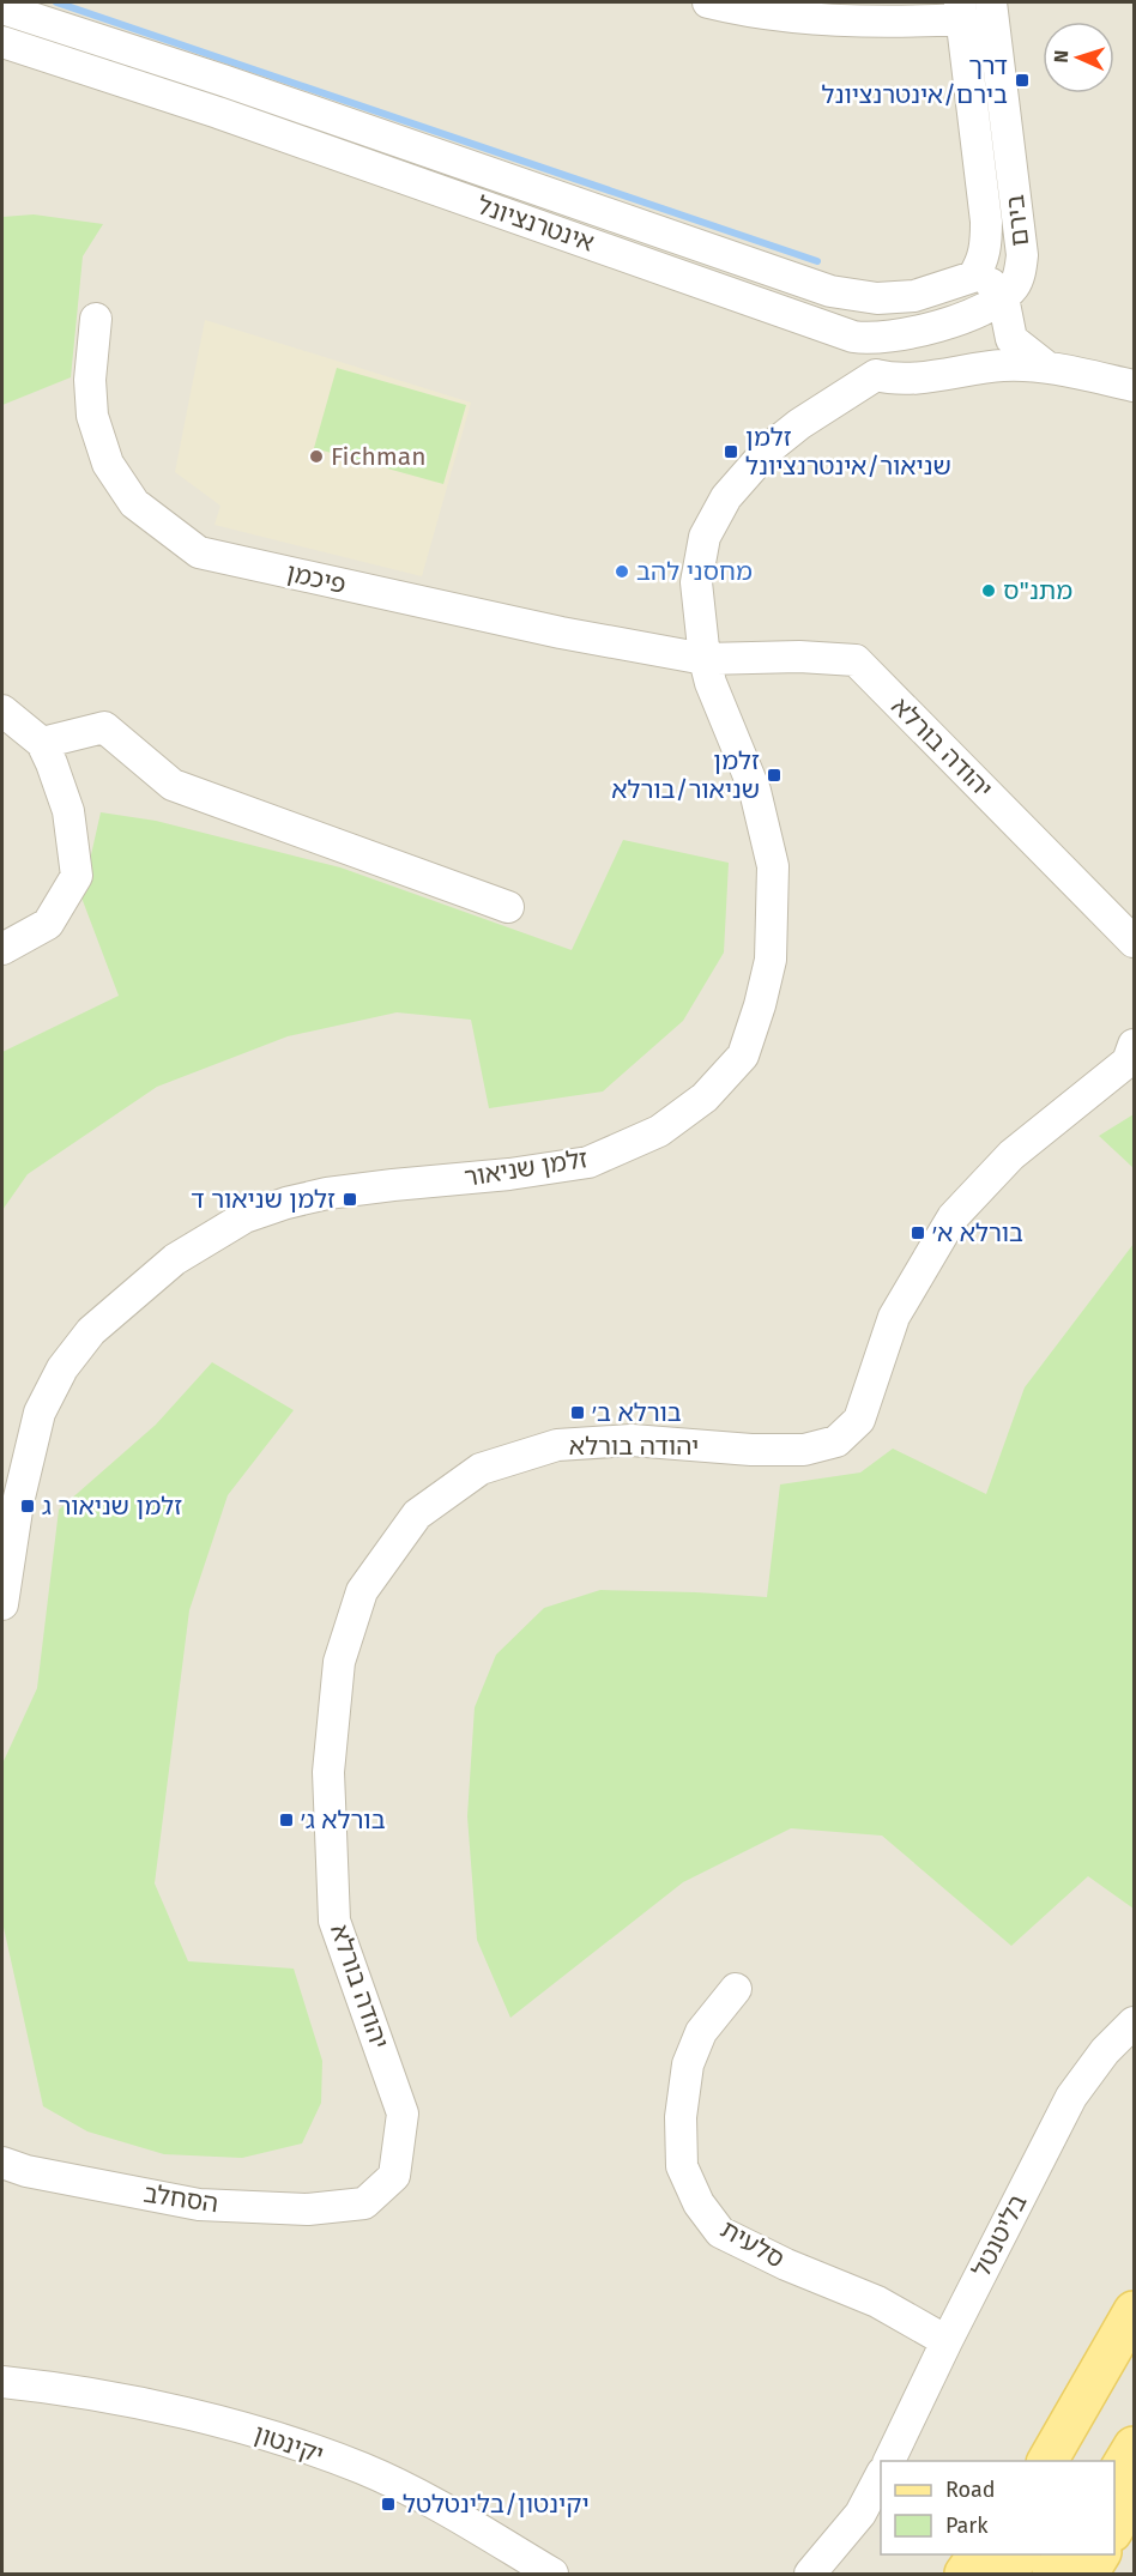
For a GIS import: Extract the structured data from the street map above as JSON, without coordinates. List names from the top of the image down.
{
  "streets": {
    "street": [
      "בירם",
      "אינטרנציונל",
      "פיכמן",
      "יהודה בורלא",
      "זלמן שניאור",
      "הסחלב",
      "בליטנטל",
      "סלעית",
      "יקינטון"
    ]
  },
  "crossings": [
    ["בירם", "אינטרנציונל"],
    ["פיכמן", "יהודה בורלא"],
    ["פיכמן", "זלמן שניאור"],
    ["יהודה בורלא", "זלמן שניאור"],
    ["יהודה בורלא", "הסחלב"],
    ["בליטנטל", "סלעית"]
  ],
  "places": {
    "transit": [
      "דרך בירם/אינטרנציונל",
      "זלמן שניאור/אינטרנציונל",
      "זלמן שניאור/בורלא",
      "זלמן שניאור ד",
      "בורלא א׳",
      "בורלא ב׳",
      "זלמן שניאור ג",
      "בורלא ג׳",
      "יקינטון/בלינטלטל"
    ],
    "other": ["Fichman", "מחסני להב", "מתנ\"ס"]
  },
  "legend": ["Road", "Park"],
  "north": "left"
}
